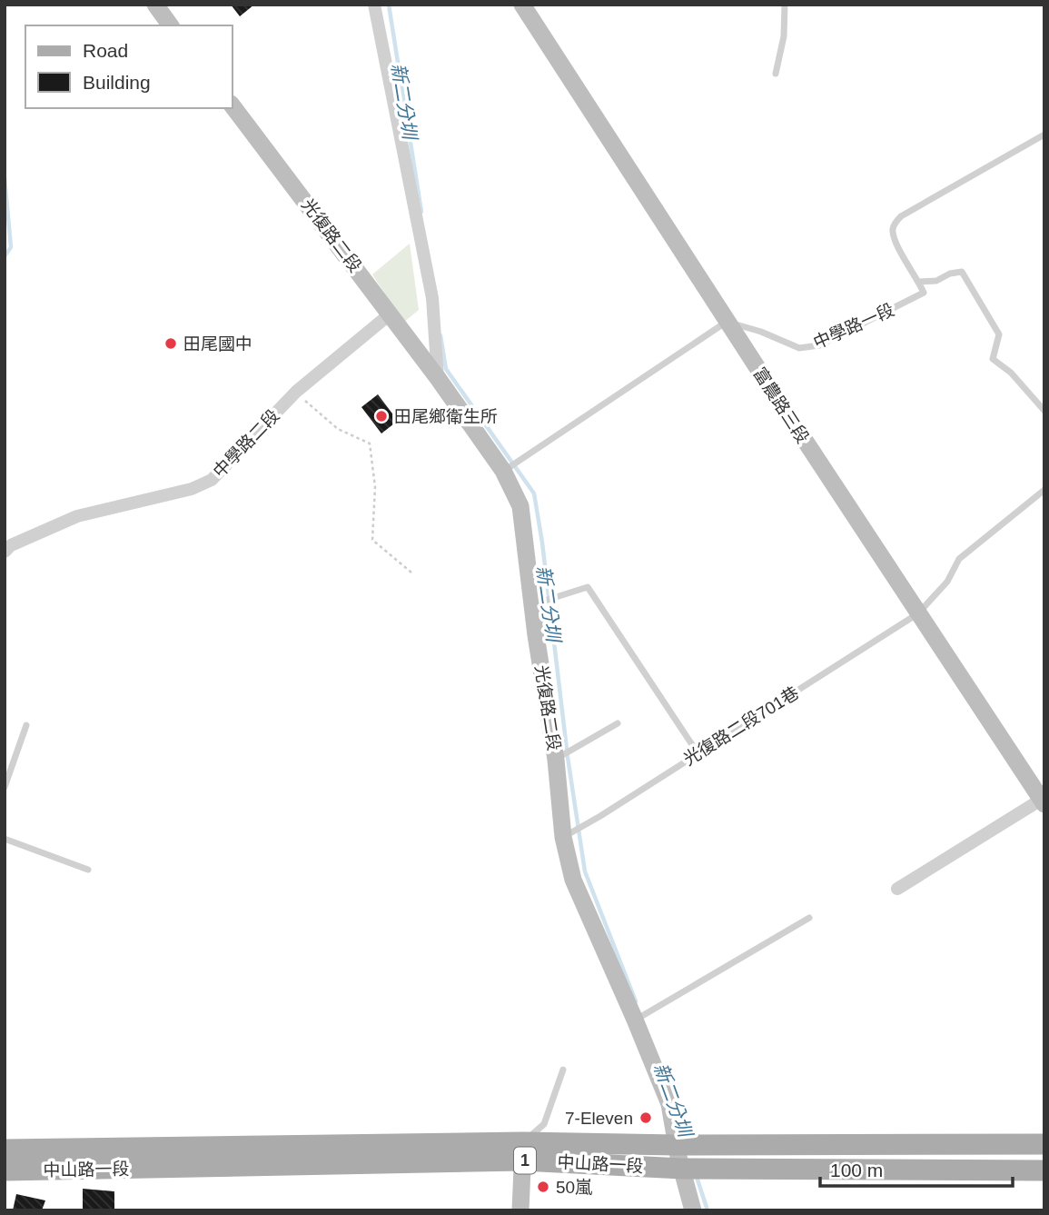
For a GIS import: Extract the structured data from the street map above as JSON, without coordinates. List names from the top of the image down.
{
  "streets": {
    "main road": ["1", "中山路一段"],
    "street": ["光復路二段", "富農路三段", "中學路二段"],
    "lane": ["中學路一段", "光復路二段701巷"]
  },
  "crossings": [
    ["光復路二段", "中學路二段"],
    ["光復路二段", "光復路二段701巷"],
    ["光復路二段", "中山路一段"],
    ["中學路一段", "富農路三段"],
    ["富農路三段", "光復路二段701巷"]
  ],
  "water": ["新二分圳"],
  "places": [
    "田尾國中",
    "田尾鄉衛生所",
    "7-Eleven",
    "50嵐"
  ],
  "legend": ["Road", "Building"],
  "scale_bar": "100 m"
}
